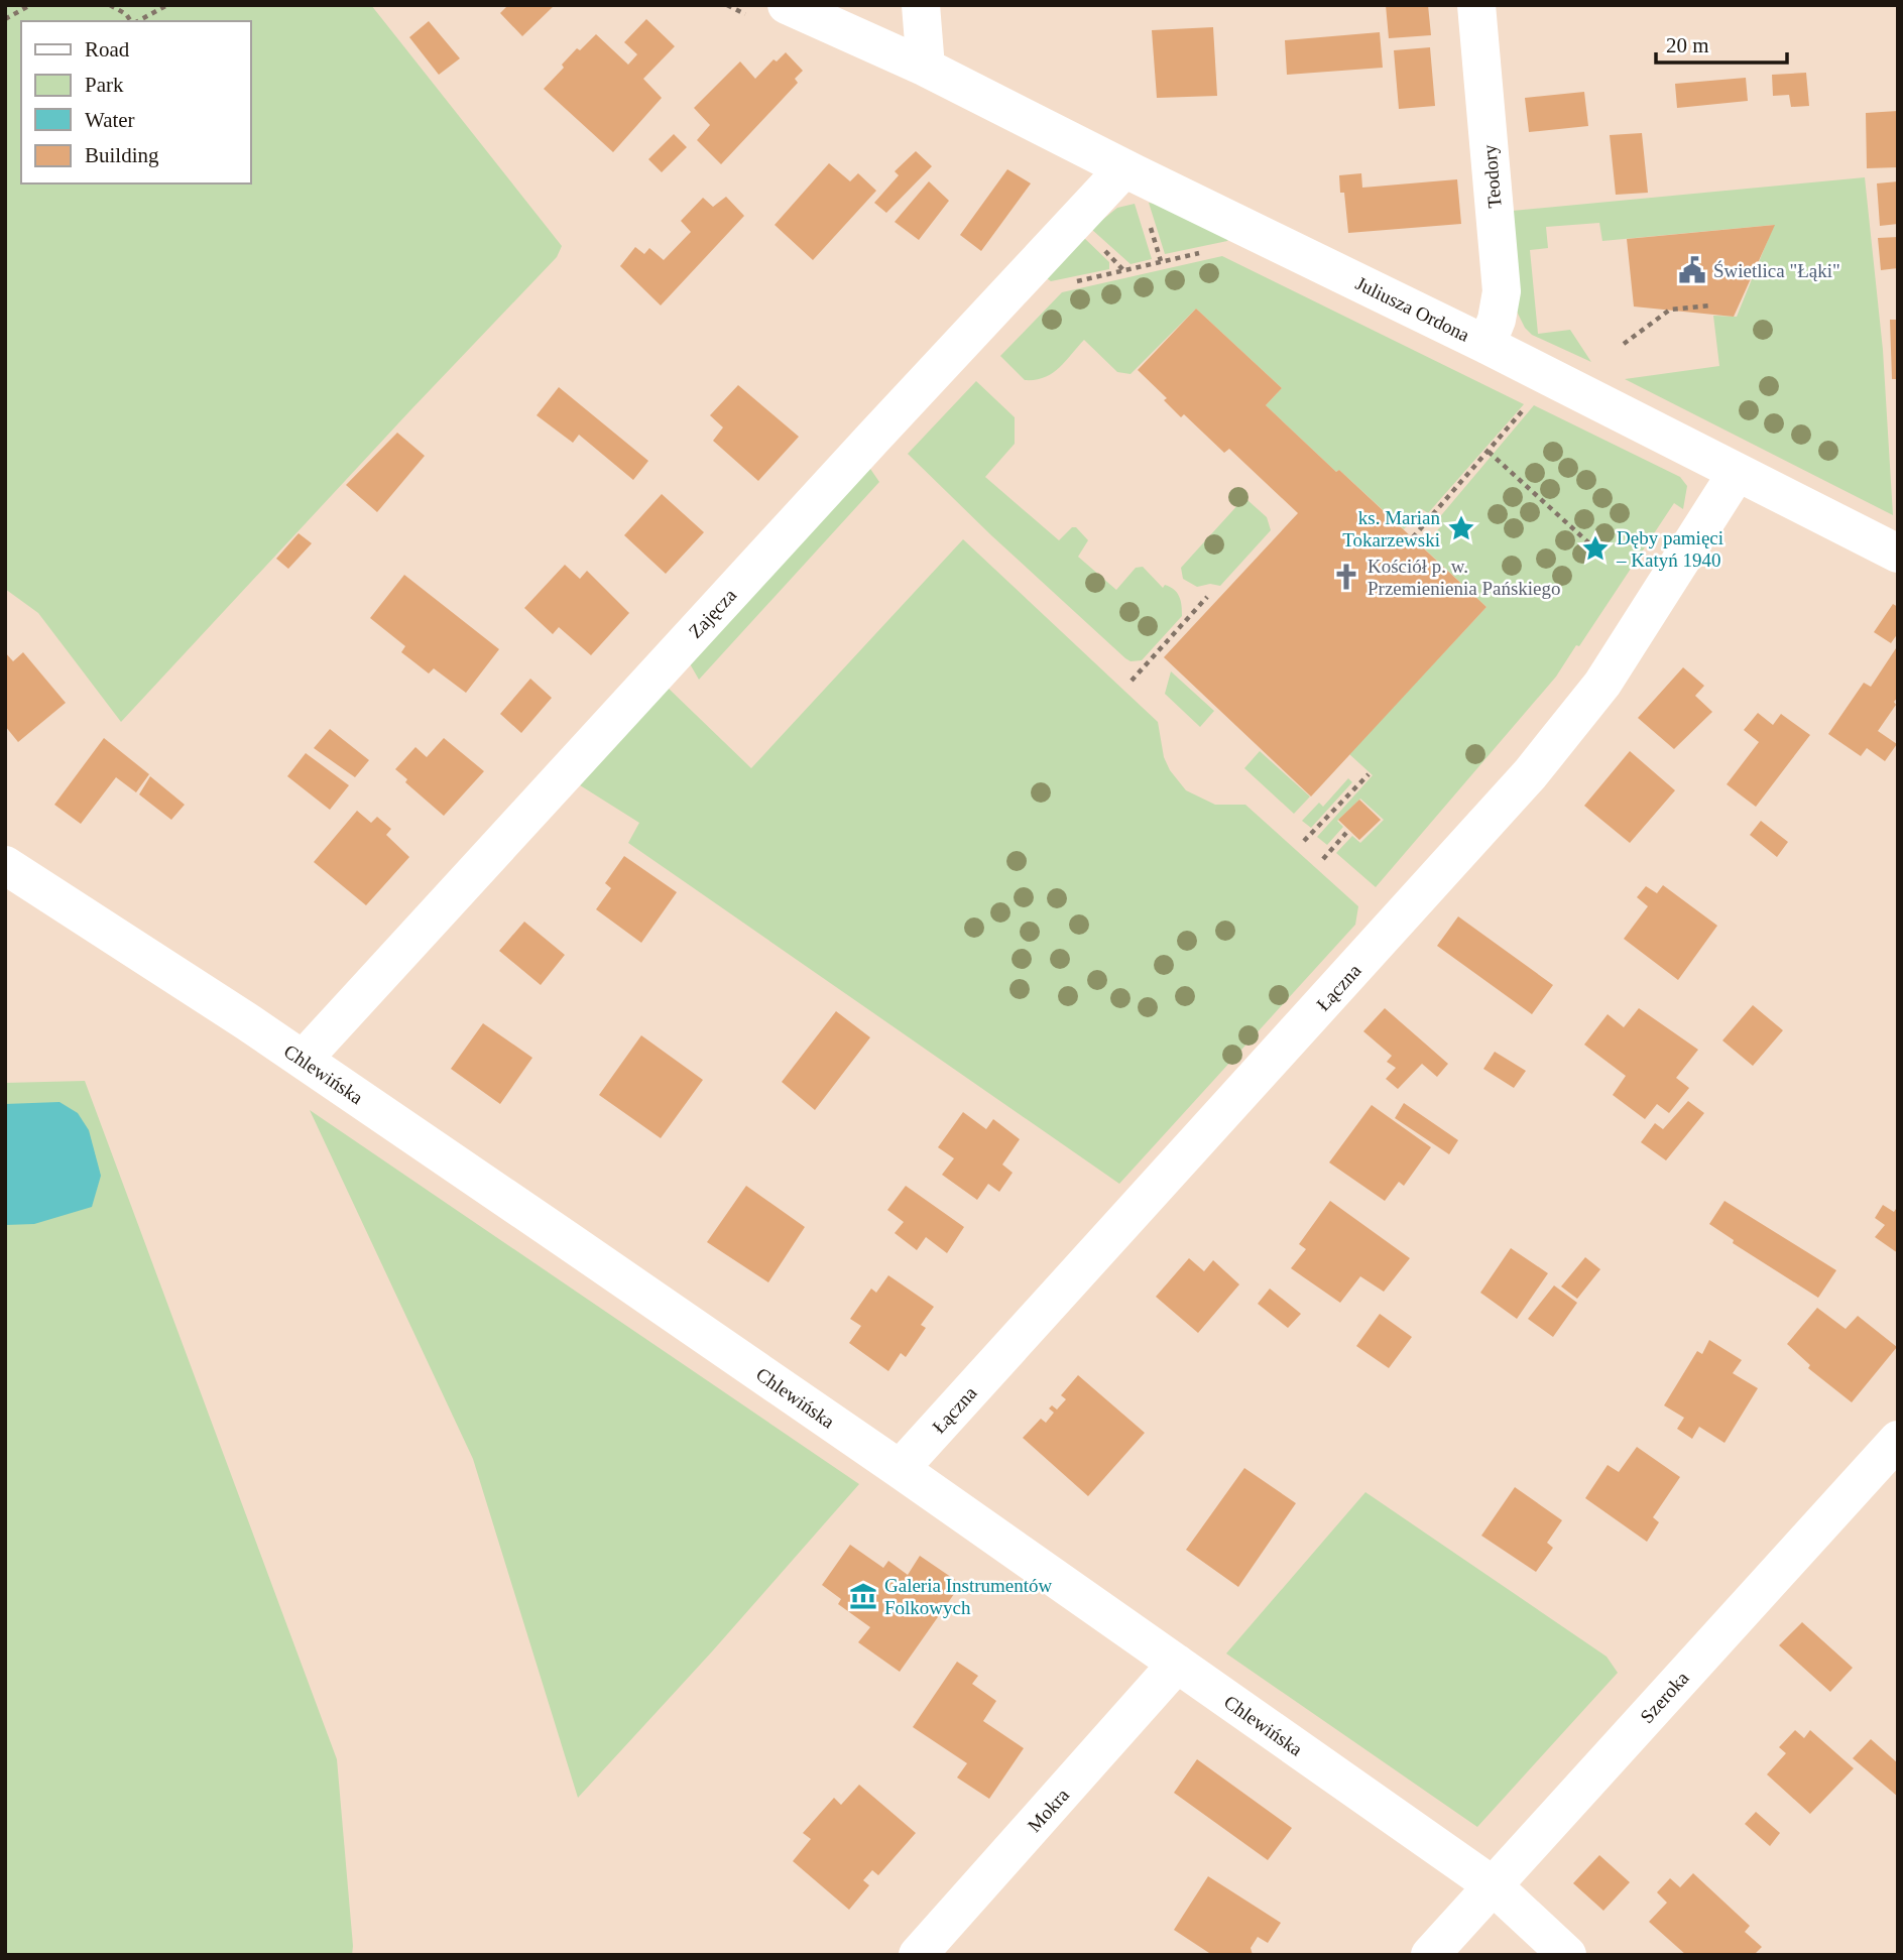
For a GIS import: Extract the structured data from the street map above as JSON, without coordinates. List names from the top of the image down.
{
  "streets": {
    "street": [
      "Teodory",
      "Juliusza Ordona",
      "Zajęcza",
      "Łączna",
      "Chlewińska",
      "Szeroka",
      "Mokra"
    ]
  },
  "crossings": [
    ["Teodory", "Juliusza Ordona"],
    ["Juliusza Ordona", "Zajęcza"],
    ["Juliusza Ordona", "Łączna"],
    ["Zajęcza", "Chlewińska"],
    ["Łączna", "Chlewińska"],
    ["Chlewińska", "Szeroka"],
    ["Chlewińska", "Mokra"]
  ],
  "places": {
    "public building": ["Świetlica \"Łąki\""],
    "place": ["ks. Marian Tokarzewski", "Dęby pamięci – Katyń 1940"],
    "church": ["Kościół p. w. Przemienienia Pańskiego"],
    "museum": ["Galeria Instrumentów Folkowych"]
  },
  "legend": [
    "Road",
    "Park",
    "Water",
    "Building"
  ],
  "scale_bar": "20 m"
}
